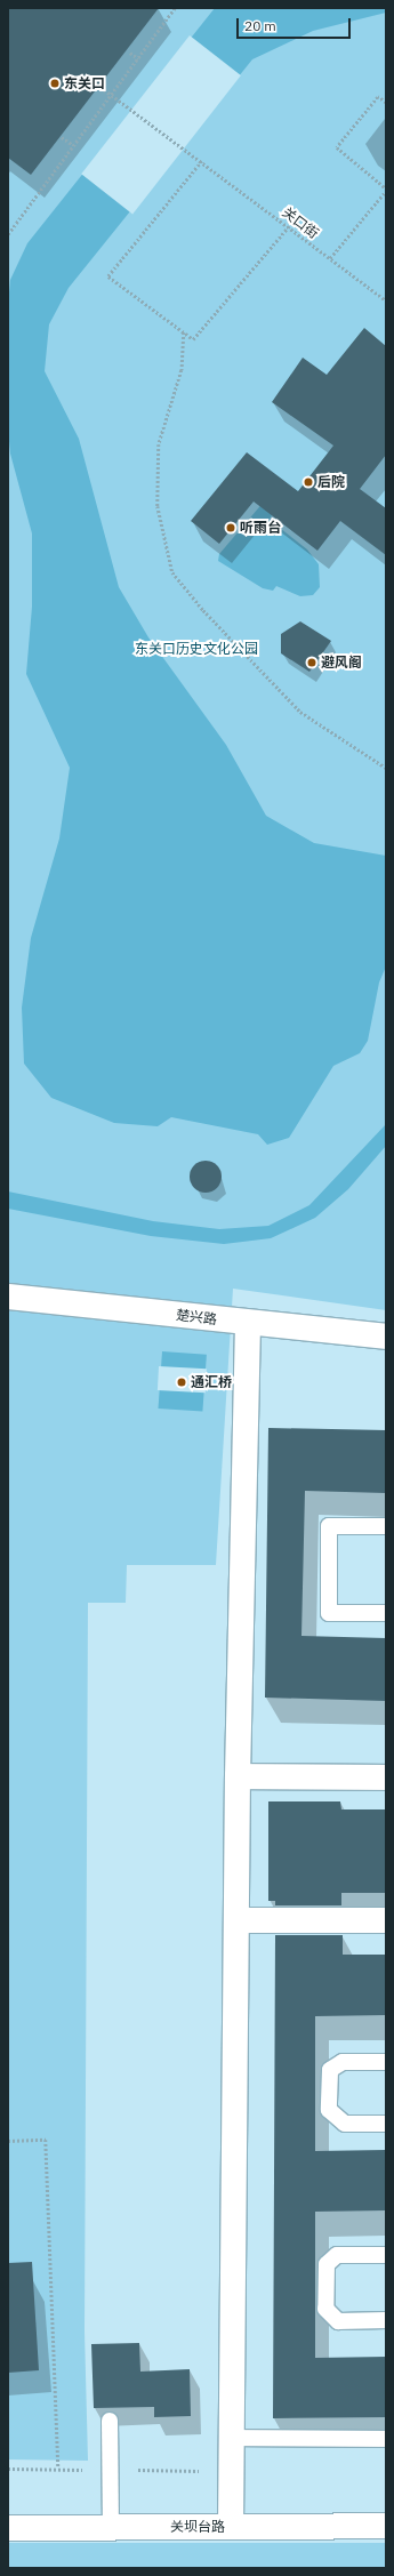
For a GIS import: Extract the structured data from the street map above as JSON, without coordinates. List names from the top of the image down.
{
  "streets": {
    "street": ["楚兴路", "关坝台路"],
    "path": ["关口街"]
  },
  "parks": ["东关口历史文化公园"],
  "places": [
    "东关口",
    "后院",
    "听雨台",
    "避风阁",
    "通汇桥"
  ],
  "scale_bar": "20 m"
}
